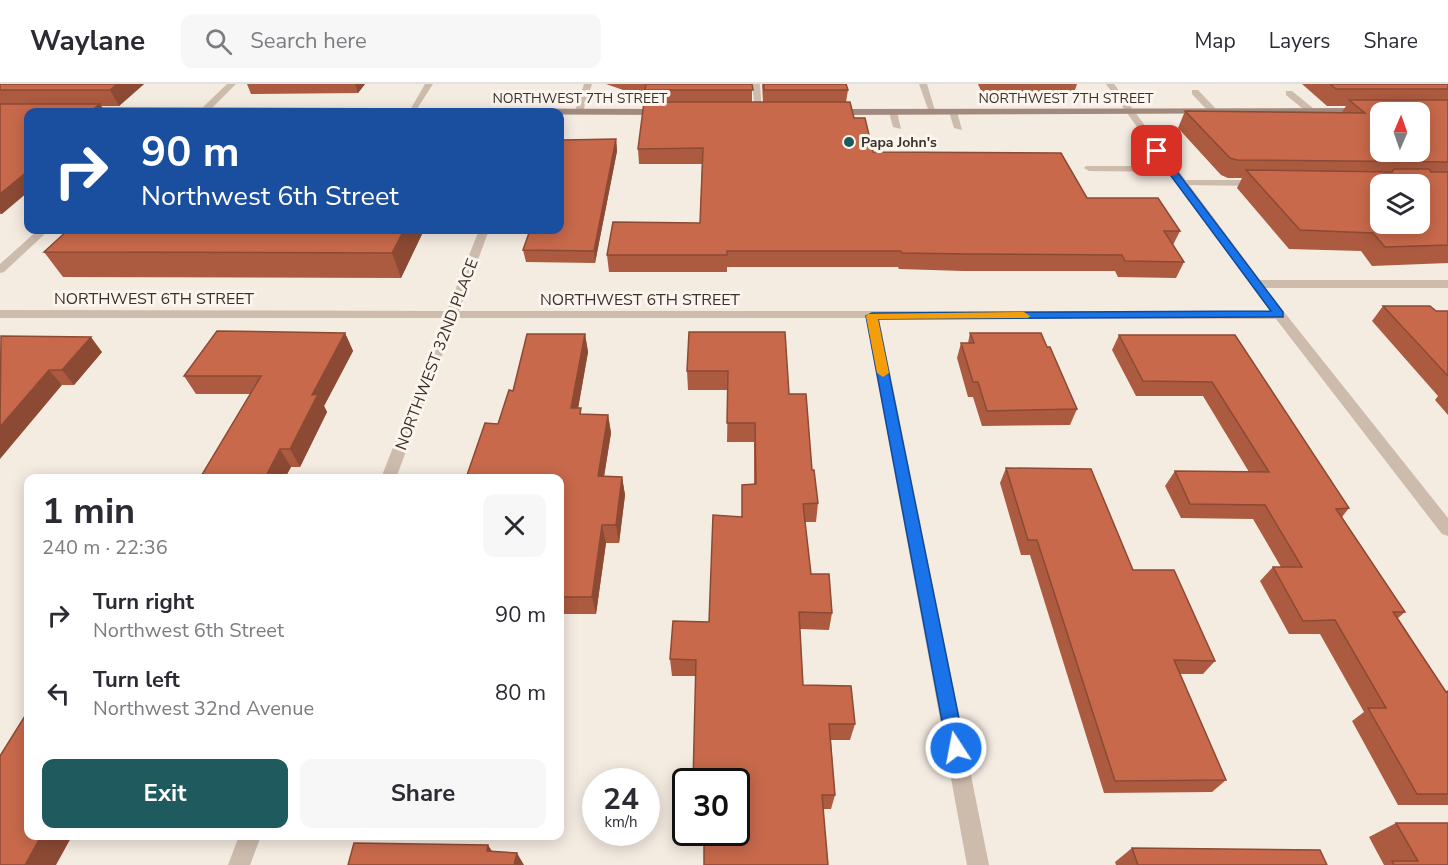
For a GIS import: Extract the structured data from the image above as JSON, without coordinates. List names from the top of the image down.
{
  "streets": {
    "main road": ["NORTHWEST 7TH STREET"],
    "street": ["NORTHWEST 6TH STREET", "NORTHWEST 32ND PLACE"]
  },
  "crossings": [
    ["NORTHWEST 6TH STREET", "NORTHWEST 32ND PLACE"]
  ],
  "places": ["Papa John's"],
  "north": "top",
  "page": {
    "header": "Waylane",
    "search": "Search here",
    "nav": ["Map", "Layers", "Share"],
    "turn": ["90 m", "Northwest 6th Street"],
    "heading": ["1 min", "240 m · 22:36"],
    "list": [
      {
        "name": "Turn right",
        "note": "Northwest 6th Street",
        "value": "90 m"
      },
      {
        "name": "Turn left",
        "note": "Northwest 32nd Avenue",
        "value": "80 m"
      }
    ],
    "buttons": ["Exit", "Share"],
    "speed": "24 km/h",
    "limit": "30"
  }
}
